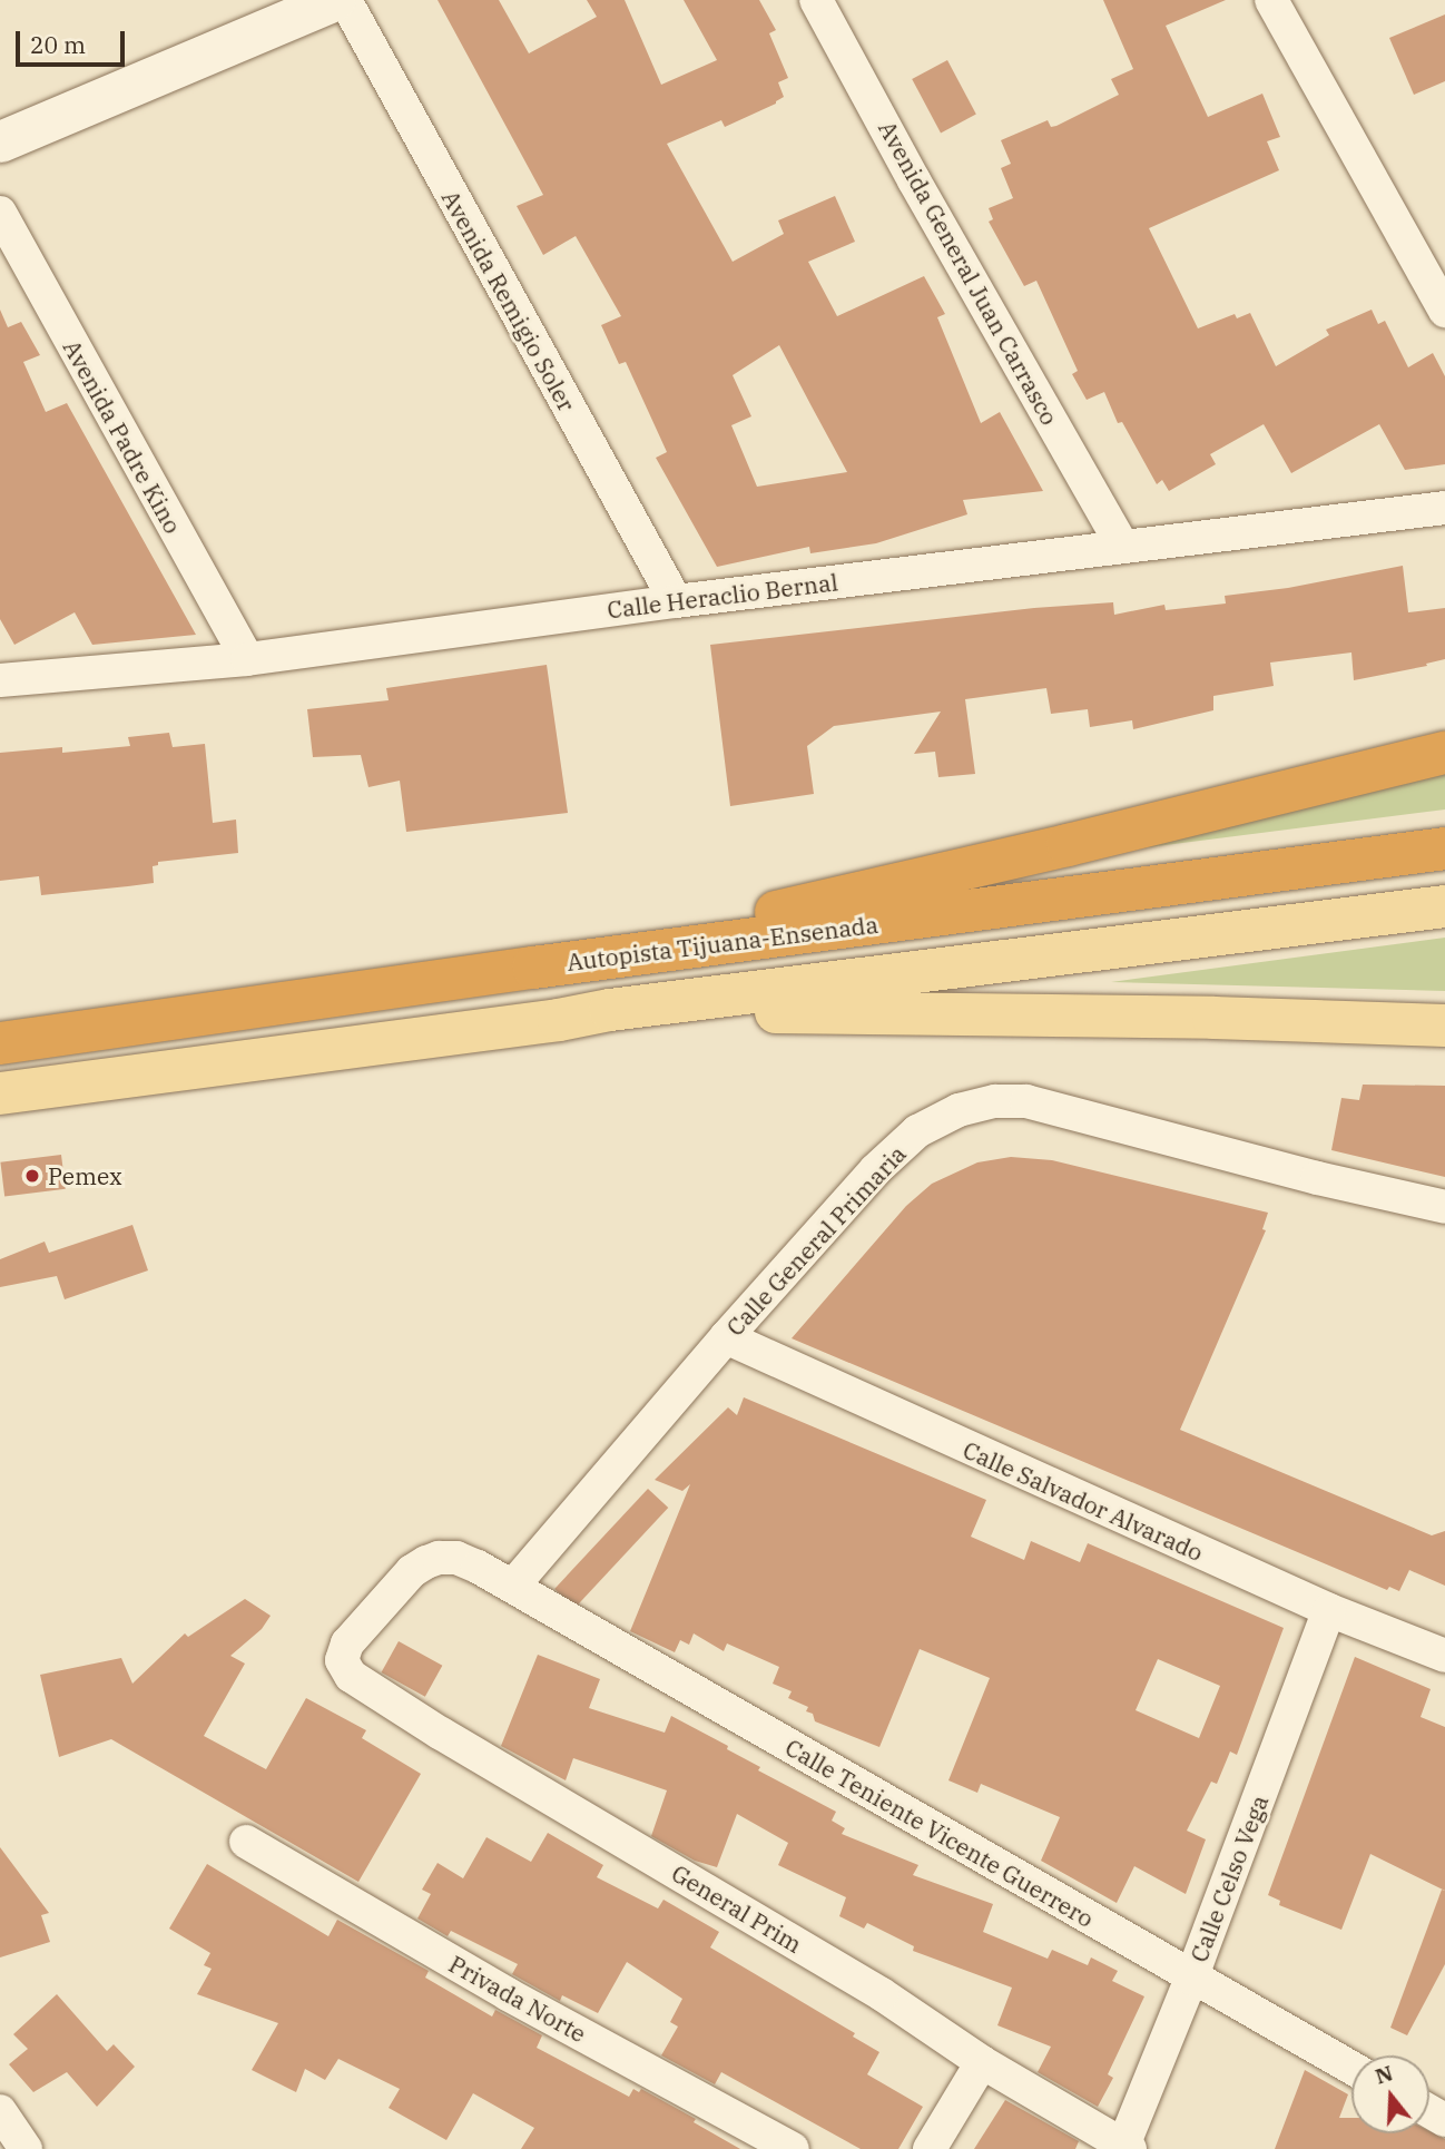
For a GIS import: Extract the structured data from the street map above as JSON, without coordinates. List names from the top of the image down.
{
  "streets": {
    "highway": ["Autopista Tijuana-Ensenada"],
    "street": [
      "Avenida General Juan Carrasco",
      "Avenida Remigio Soler",
      "Avenida Padre Kino",
      "Calle Heraclio Bernal",
      "Calle General Primaria",
      "Calle Salvador Alvarado",
      "Calle Teniente Vicente Guerrero",
      "Calle Celso Vega",
      "General Prim",
      "Privada Norte"
    ]
  },
  "crossings": [
    ["Avenida General Juan Carrasco", "Calle Heraclio Bernal"],
    ["Avenida Remigio Soler", "Calle Heraclio Bernal"],
    ["Avenida Padre Kino", "Calle Heraclio Bernal"],
    ["Calle General Primaria", "Calle Salvador Alvarado"],
    ["Calle General Primaria", "Calle Teniente Vicente Guerrero"],
    ["Calle General Primaria", "General Prim"],
    ["Calle Salvador Alvarado", "Calle Celso Vega"],
    ["Calle Teniente Vicente Guerrero", "Calle Celso Vega"],
    ["Calle Teniente Vicente Guerrero", "General Prim"],
    ["Calle Celso Vega", "General Prim"]
  ],
  "places": ["Pemex"],
  "scale_bar": "20 m",
  "north": "top"
}
